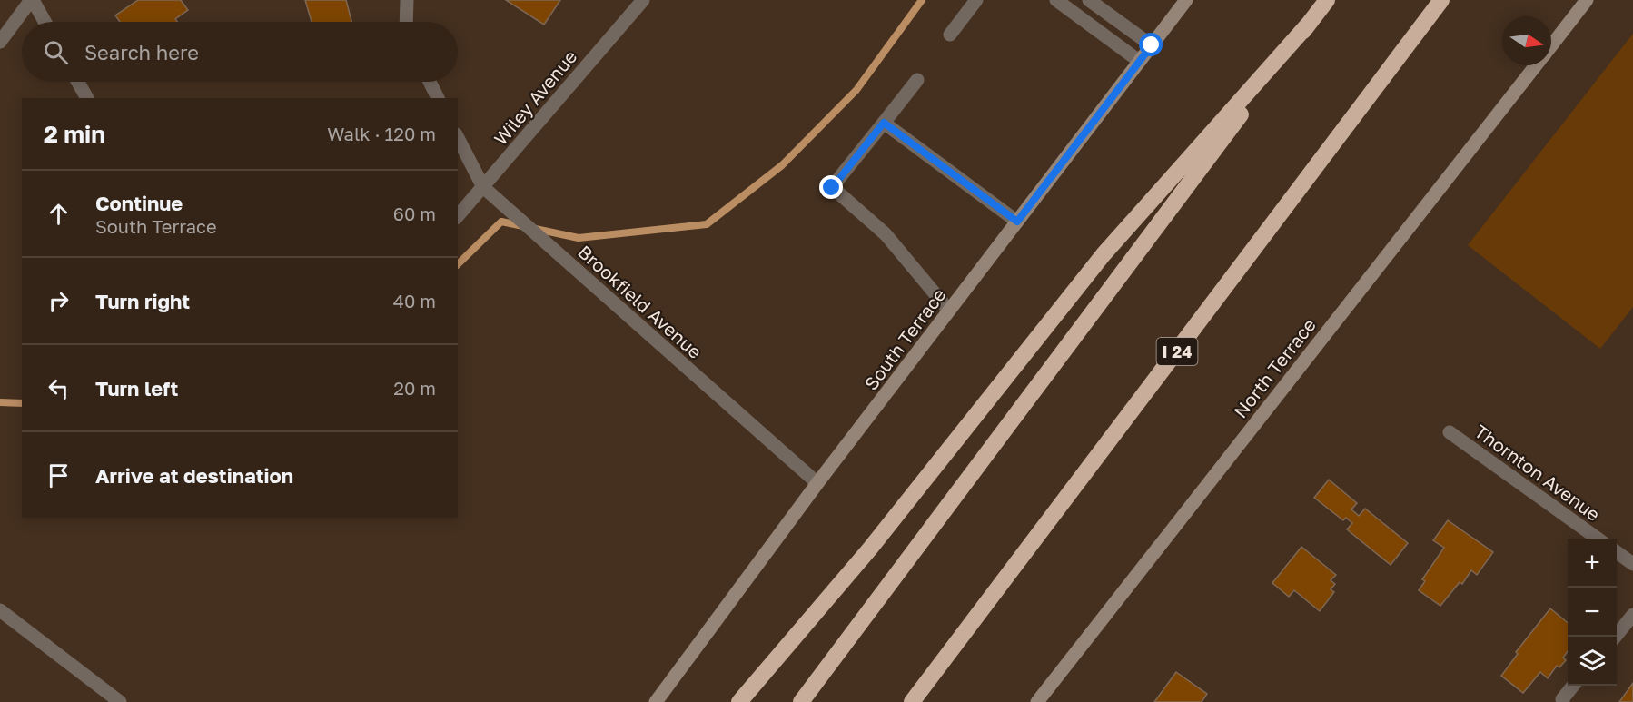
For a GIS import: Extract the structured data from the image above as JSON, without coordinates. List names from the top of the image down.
{
  "streets": {
    "highway": ["I 24"],
    "street": [
      "Wiley Avenue",
      "Brookfield Avenue",
      "South Terrace",
      "North Terrace",
      "Thornton Avenue"
    ]
  },
  "crossings": [
    ["Wiley Avenue", "Brookfield Avenue"],
    ["Brookfield Avenue", "South Terrace"]
  ],
  "north": "right",
  "page": {
    "search": "Search here",
    "heading": ["2 min", "Walk · 120 m"],
    "list": [
      ["Continue", "South Terrace", "60 m"],
      ["Turn right", "40 m"],
      ["Turn left", "20 m"],
      "Arrive at destination"
    ],
    "map_buttons": ["+", "−"]
  }
}
